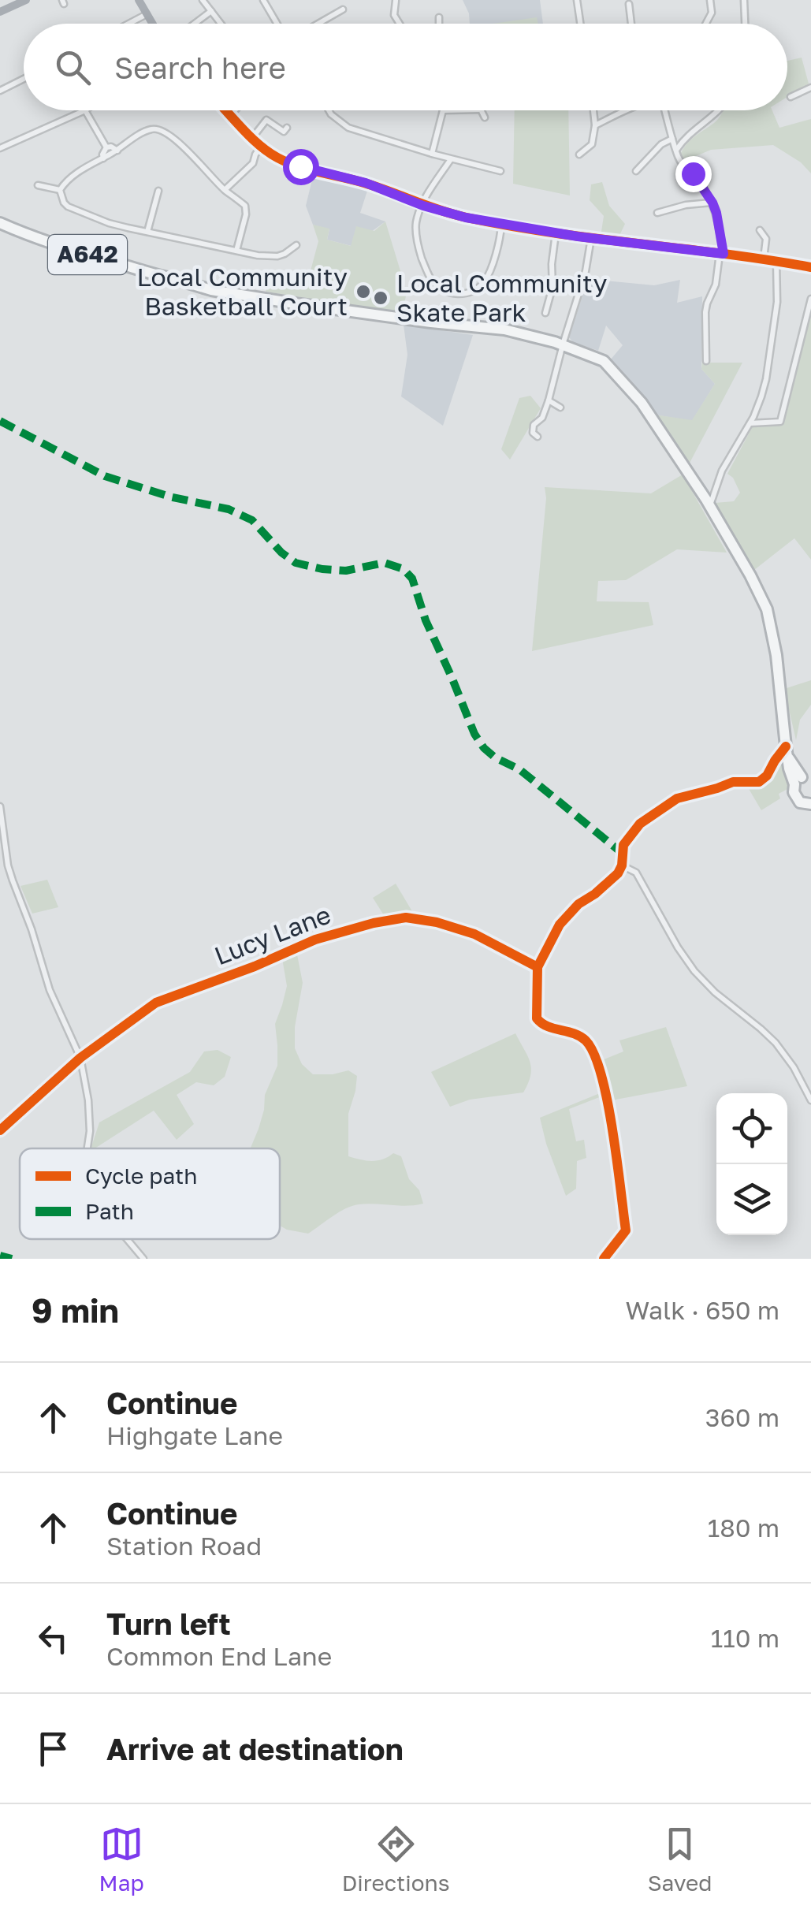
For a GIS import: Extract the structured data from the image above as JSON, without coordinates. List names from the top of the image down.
{
  "streets": {
    "highway": ["A642"],
    "street": ["Lucy Lane"]
  },
  "places": ["Local Community Basketball Court", "Local Community Skate Park"],
  "legend": ["Cycle path", "Path"],
  "page": {
    "search": "Search here",
    "heading": ["9 min", "Walk · 650 m"],
    "list": [
      ["Continue", "Highgate Lane", "360 m"],
      ["Continue", "Station Road", "180 m"],
      ["Turn left", "Common End Lane", "110 m"],
      "Arrive at destination"
    ],
    "nav": ["Map", "Directions", "Saved"]
  }
}
